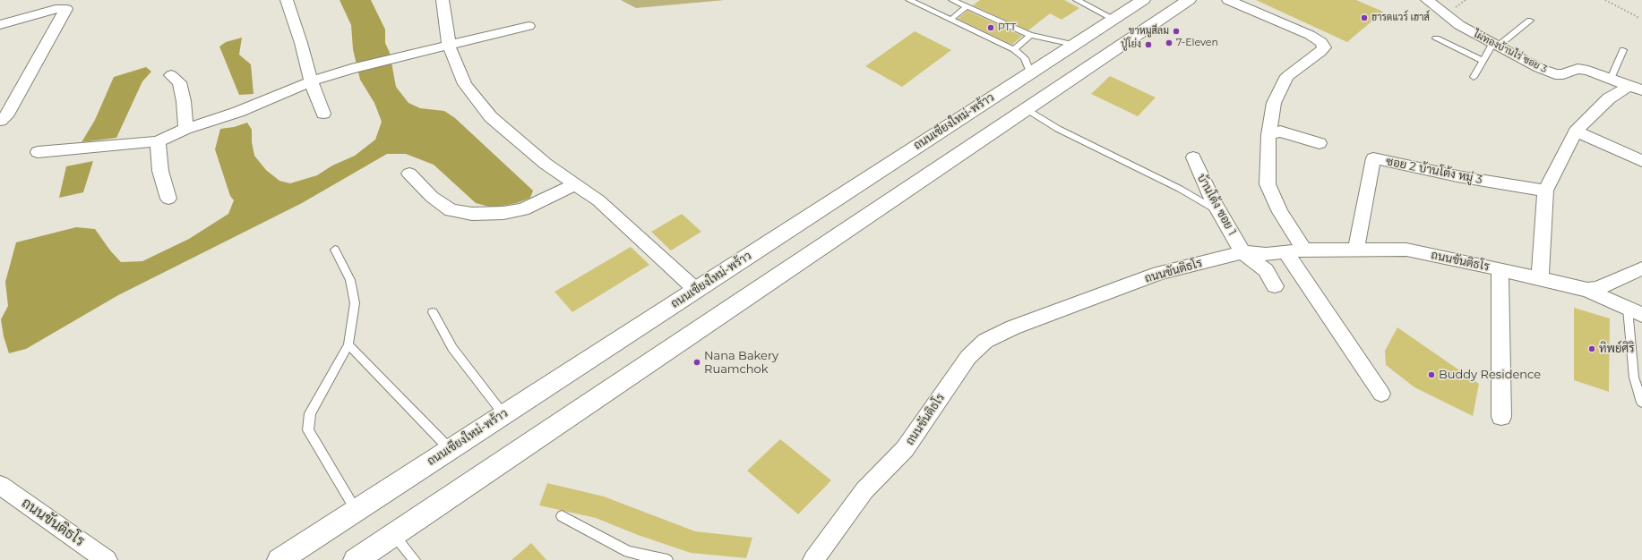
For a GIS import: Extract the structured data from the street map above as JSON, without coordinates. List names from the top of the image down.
{
  "streets": {
    "main road": ["ถนนเชียงใหม่-พร้าว"],
    "street": [
      "ไผ่ทองบ้านไร่ ซอย 3",
      "ซอย 2 บ้านโต้ง หมู่ 3",
      "บ้านโต้ง ซอย 1",
      "ถนนขันติธโร"
    ]
  },
  "crossings": [
    ["ซอย 2 บ้านโต้ง หมู่ 3", "ถนนขันติธโร"],
    ["บ้านโต้ง ซอย 1", "ถนนขันติธโร"]
  ],
  "places": [
    "ฮารดแวร์ เฮาส์",
    "PTT",
    "ขาหมูสีลม",
    "7-Eleven",
    "ปู่โย่ง",
    "ทิพย์ศิริ",
    "Nana Bakery Ruamchok",
    "Buddy Residence"
  ]
}
